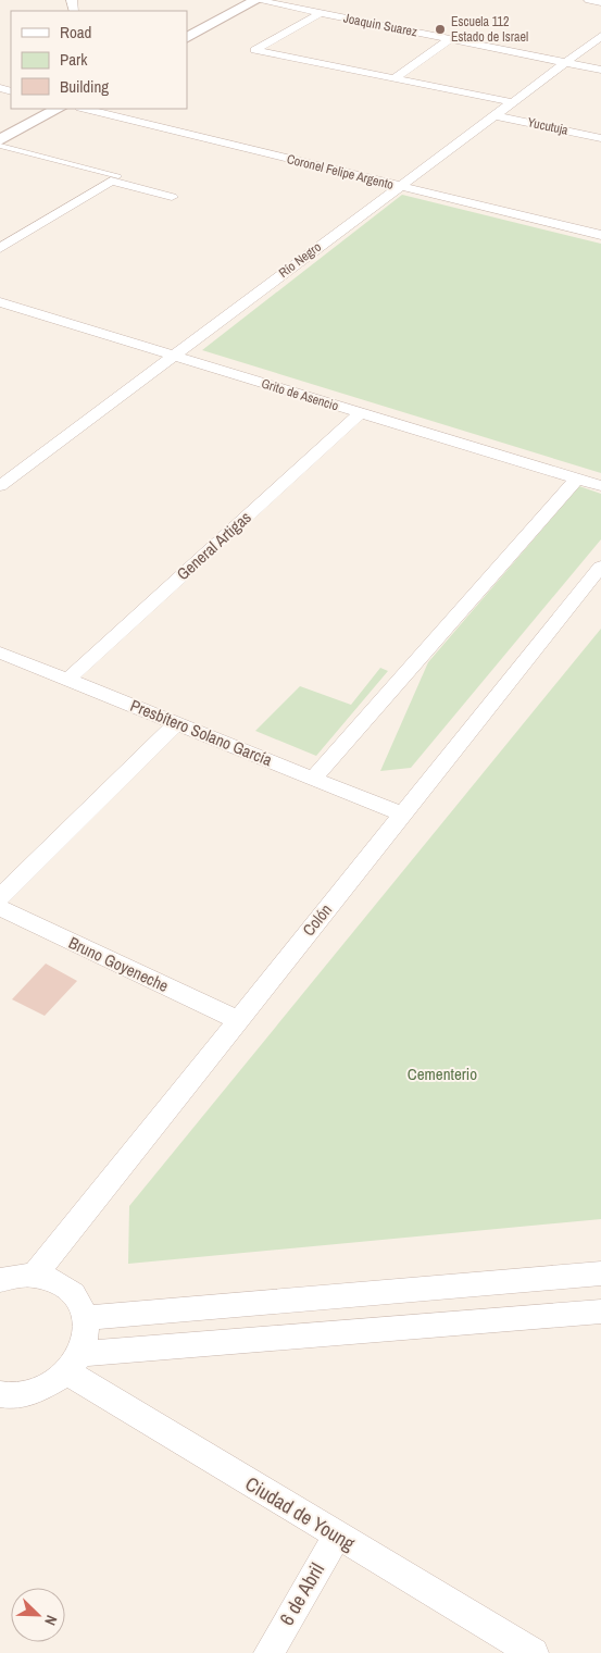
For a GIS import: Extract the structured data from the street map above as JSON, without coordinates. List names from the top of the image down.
{
  "streets": {
    "street": [
      "Joaquin Suarez",
      "Yucutuja",
      "Coronel Felipe Argento",
      "Río Negro",
      "Grito de Asencio",
      "General Artigas",
      "Presbítero Solano García",
      "Colón",
      "Bruno Goyeneche",
      "Ciudad de Young",
      "6 de Abril"
    ]
  },
  "crossings": [
    ["Joaquin Suarez", "Río Negro"],
    ["Yucutuja", "Río Negro"],
    ["Coronel Felipe Argento", "Río Negro"],
    ["Río Negro", "Grito de Asencio"],
    ["Grito de Asencio", "General Artigas"],
    ["General Artigas", "Presbítero Solano García"],
    ["Presbítero Solano García", "Colón"],
    ["Colón", "Bruno Goyeneche"],
    ["Ciudad de Young", "6 de Abril"]
  ],
  "parks": ["Cementerio"],
  "places": ["Escuela 112 Estado de Israel"],
  "legend": ["Road", "Park", "Building"],
  "north": "bottom right"
}
